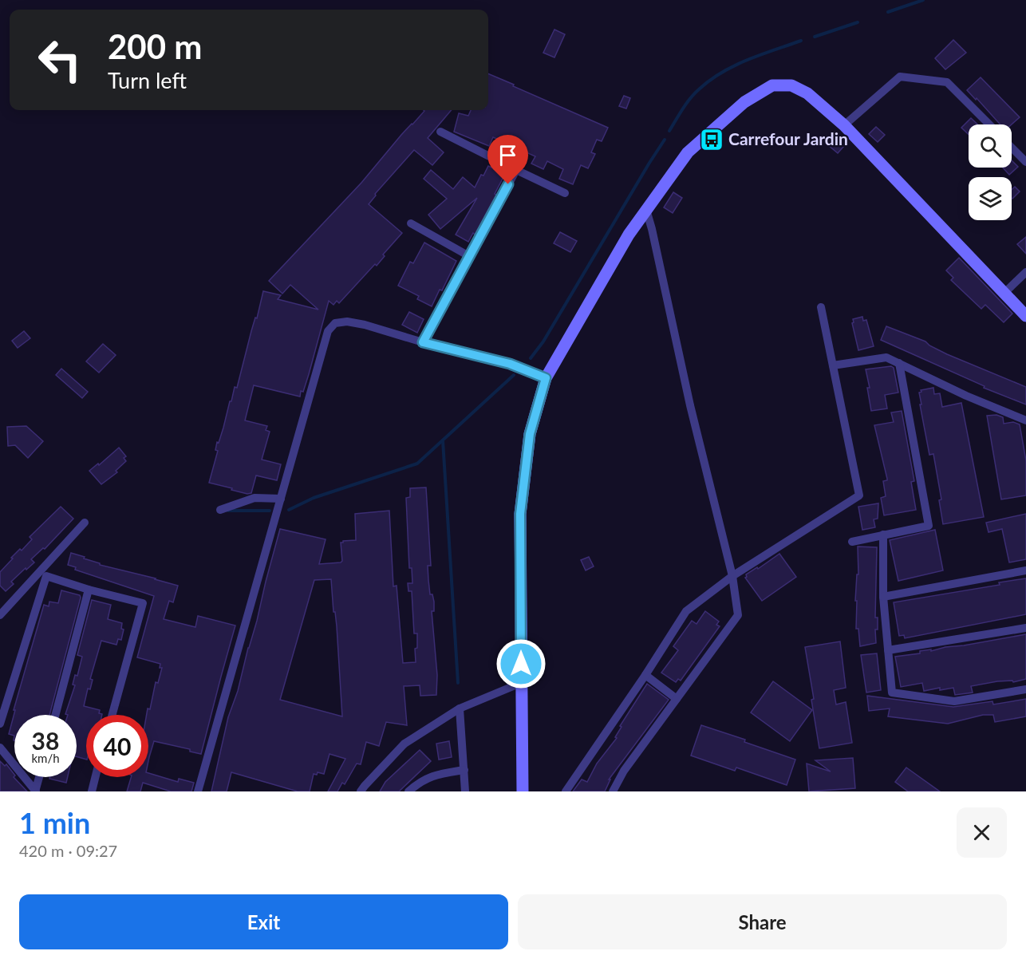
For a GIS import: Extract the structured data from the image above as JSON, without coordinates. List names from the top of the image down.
{
  "places": {
    "bus stop": ["Carrefour Jardin"]
  },
  "page": {
    "turn": ["200 m", "Turn left"],
    "speed": "38 km/h",
    "limit": "40",
    "heading": ["1 min", "420 m · 09:27"],
    "buttons": ["Exit", "Share"]
  }
}
